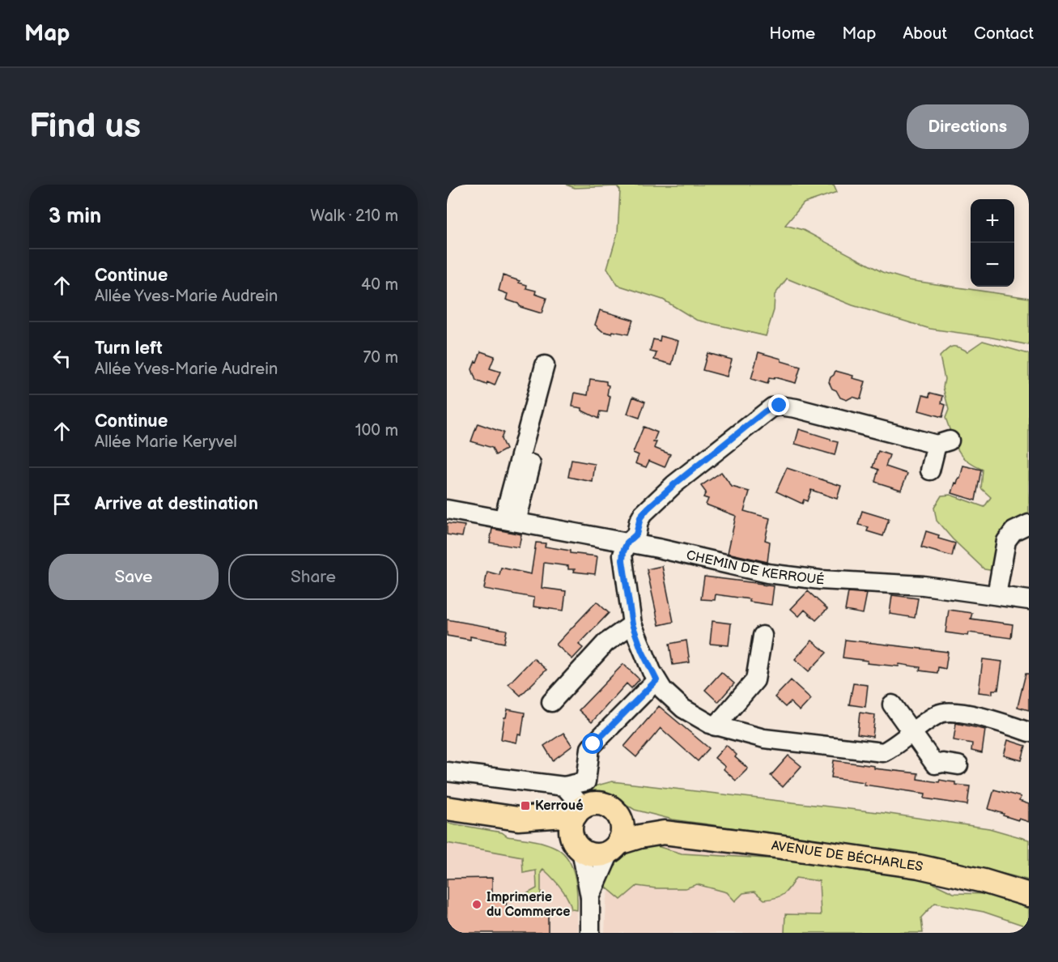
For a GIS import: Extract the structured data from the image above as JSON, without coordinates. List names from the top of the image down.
{
  "streets": {
    "main road": ["AVENUE DE BÉCHARLES"],
    "street": ["CHEMIN DE KERROUÉ"]
  },
  "places": {
    "transit": ["Kerroué"],
    "other": ["Imprimerie du Commerce"]
  },
  "page": {
    "header": "Map",
    "nav": [
      "Home",
      "Map",
      "About",
      "Contact"
    ],
    "buttons": [
      "Directions",
      ["Save", "Share"]
    ],
    "title": "Find us",
    "heading": ["3 min", "Walk · 210 m"],
    "map_buttons": ["+", "−"],
    "list": [
      ["Continue", "Allée Yves-Marie Audrein", "40 m"],
      ["Turn left", "Allée Yves-Marie Audrein", "70 m"],
      ["Continue", "Allée Marie Keryvel", "100 m"],
      "Arrive at destination"
    ]
  }
}
